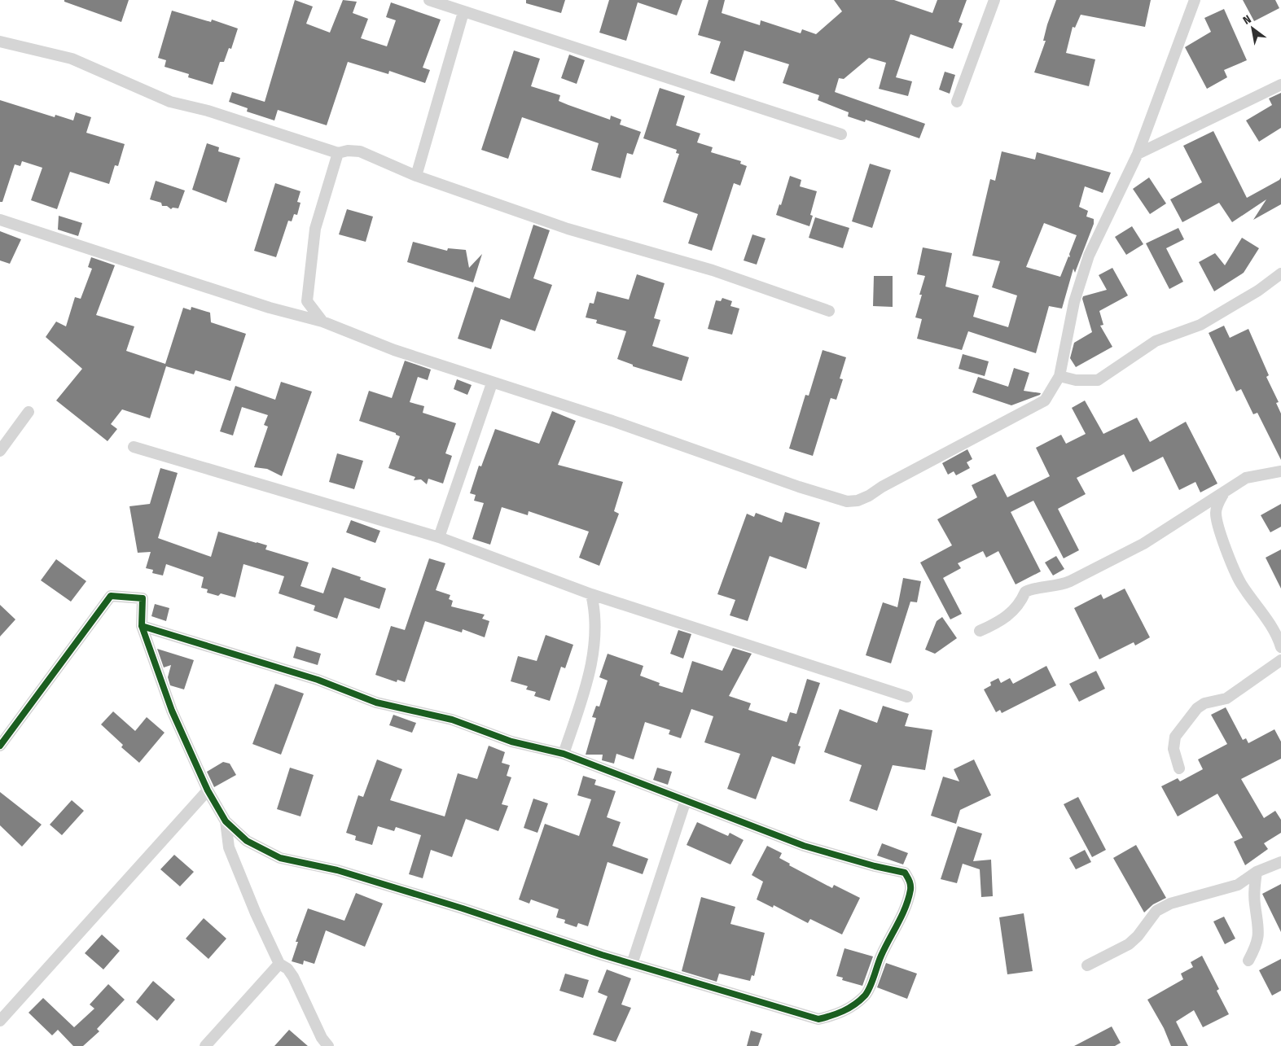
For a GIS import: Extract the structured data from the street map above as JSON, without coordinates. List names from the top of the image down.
{
  "north": "top left"
}
